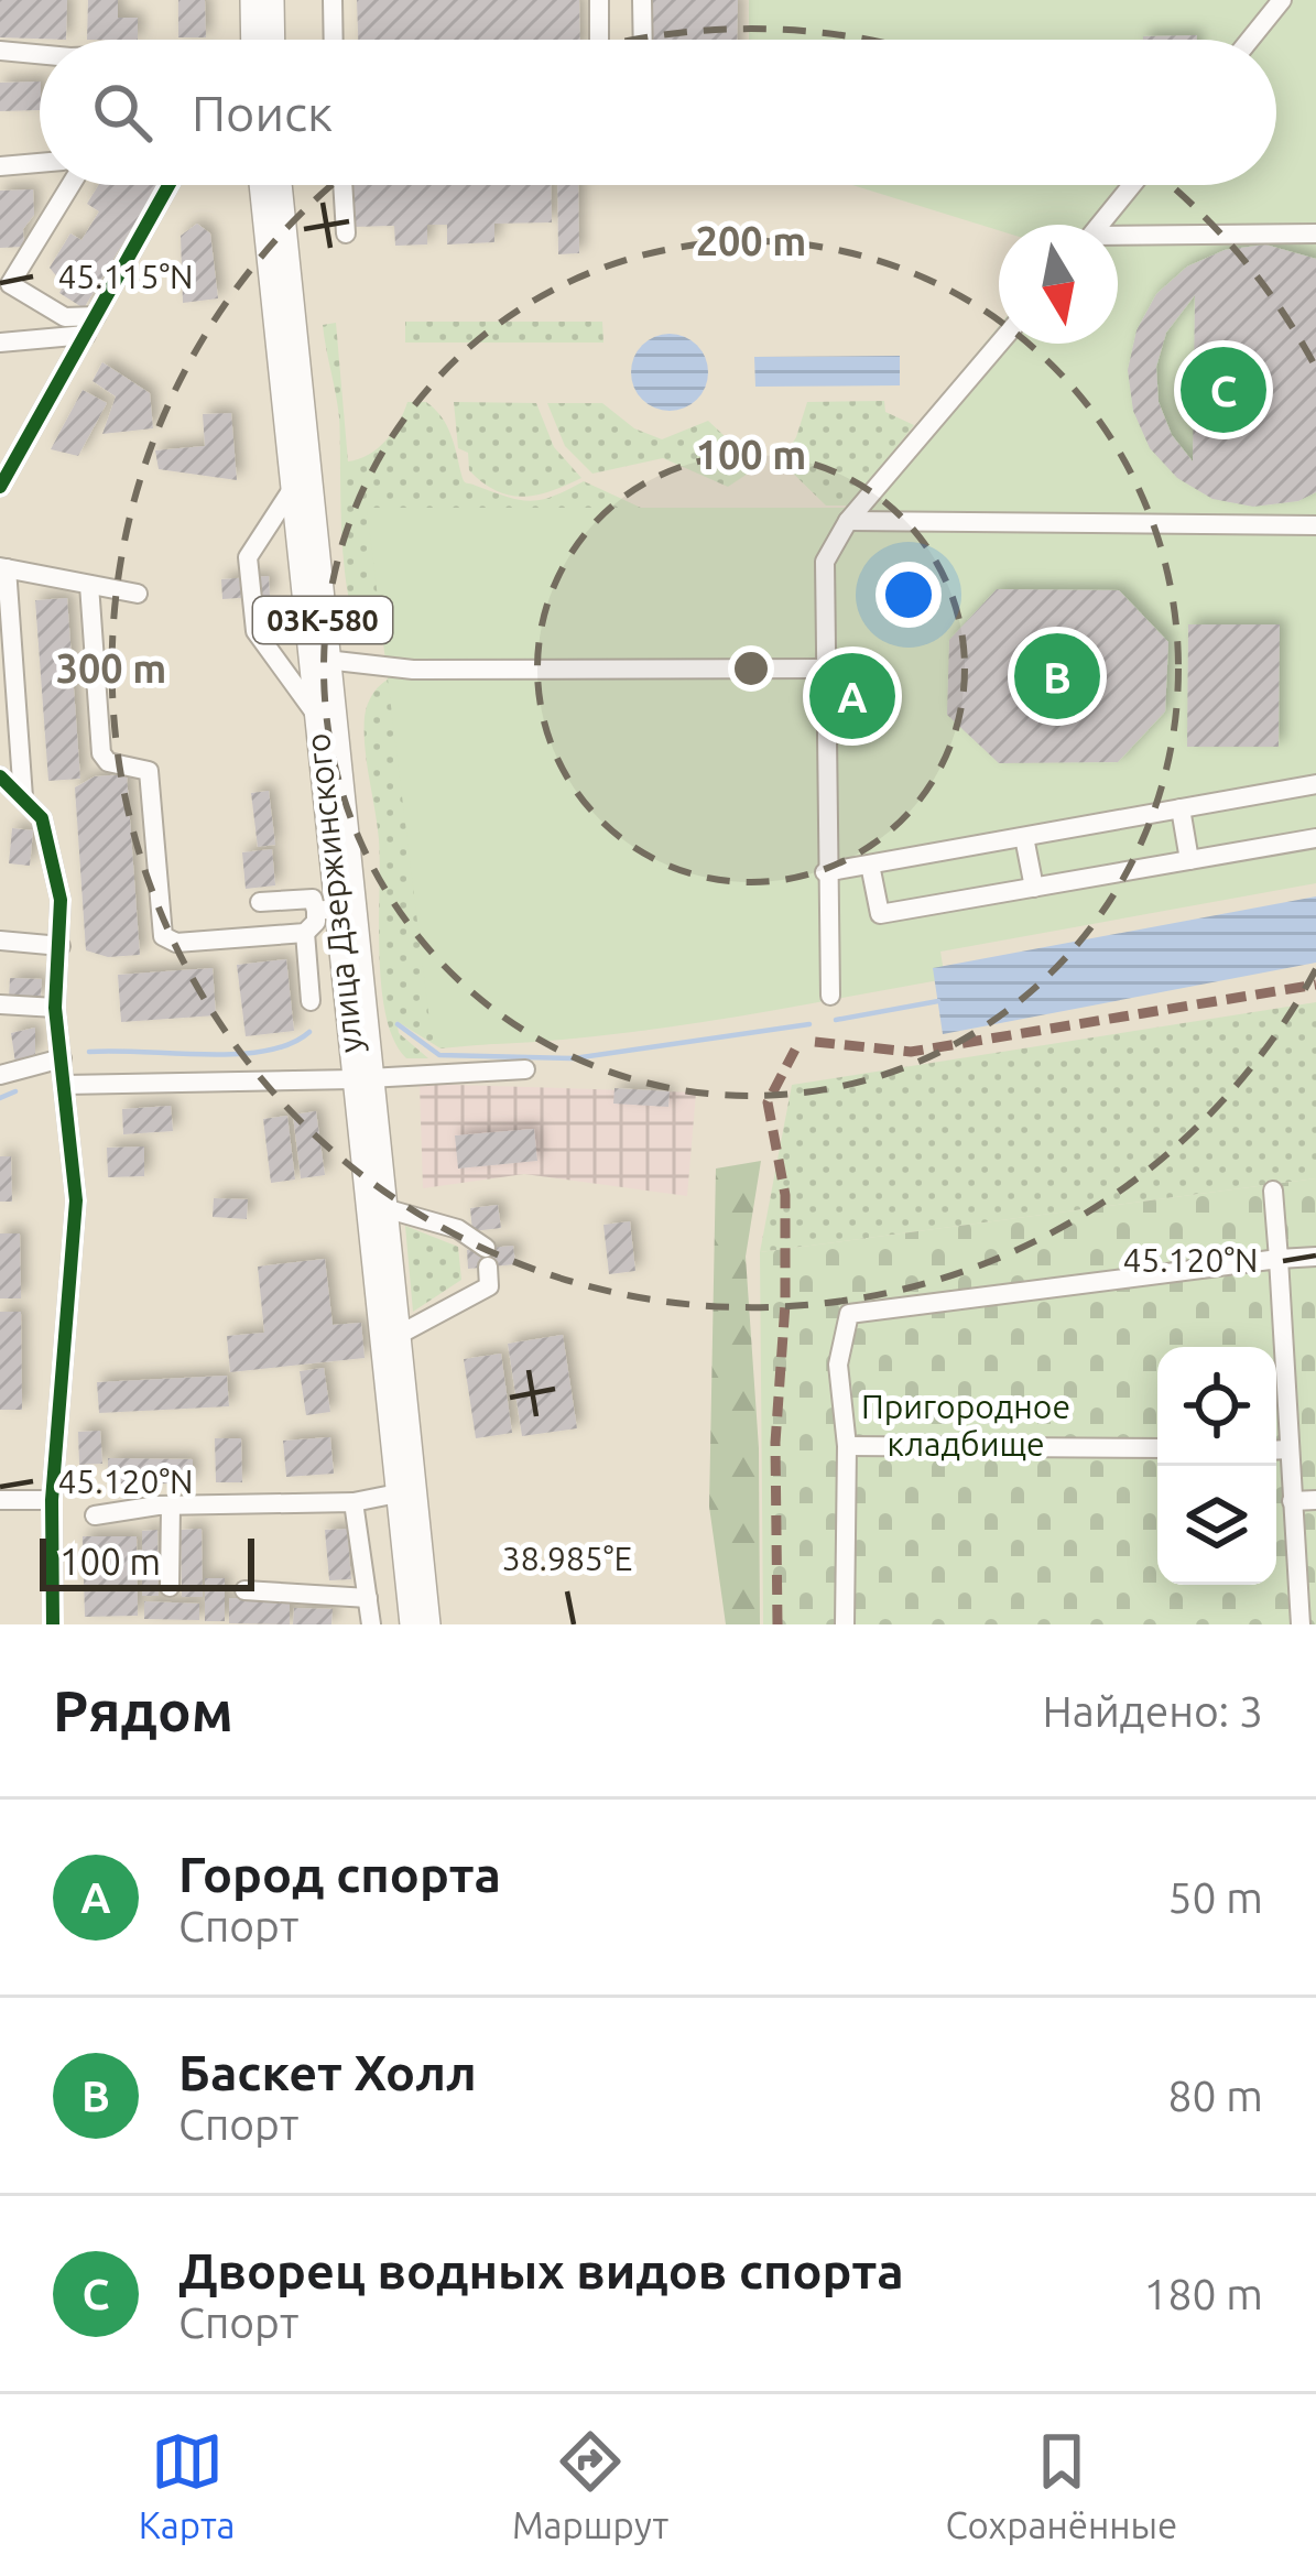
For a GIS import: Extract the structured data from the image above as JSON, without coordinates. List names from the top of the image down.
{
  "streets": {
    "main road": ["03К-580", "улица Дзержинского"]
  },
  "parks": ["Пригородное кладбище"],
  "scale_bar": "100 m",
  "north": "bottom",
  "page": {
    "search": "Поиск",
    "pins": ["C", "B", "A"],
    "scale": "100 m",
    "heading": ["Рядом", "Найдено: 3"],
    "list": [
      {
        "mark": "A",
        "name": "Город спорта",
        "note": "Спорт",
        "value": "50 m"
      },
      {
        "mark": "B",
        "name": "Баскет Холл",
        "note": "Спорт",
        "value": "80 m"
      },
      {
        "mark": "C",
        "name": "Дворец водных видов спорта",
        "note": "Спорт",
        "value": "180 m"
      }
    ],
    "nav": ["Карта", "Маршрут", "Сохранённые"]
  },
  "coordinates": ["45.115°N", "45.120°N", "38.985°E"],
  "rings": ["200 m", "100 m", "300 m"]
}
